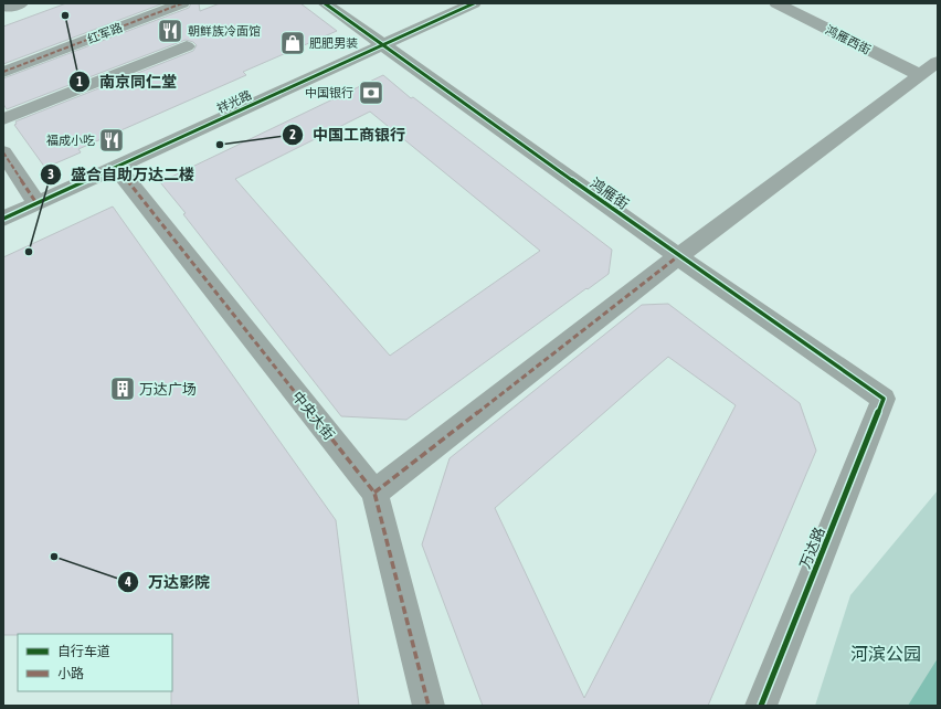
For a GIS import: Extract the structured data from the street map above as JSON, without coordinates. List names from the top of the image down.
{
  "streets": {
    "street": [
      "红军路",
      "鸿雁西街",
      "祥光路",
      "鸿雁街",
      "中央大街",
      "万达路"
    ]
  },
  "crossings": [
    ["祥光路", "鸿雁街"],
    ["祥光路", "中央大街"],
    ["鸿雁街", "万达路"]
  ],
  "parks": ["河滨公园"],
  "places": {
    "other": [
      "南京同仁堂",
      "中国工商银行",
      "盛合自助万达二楼",
      "万达影院"
    ],
    "restaurant": ["朝鲜族冷面馆", "福成小吃"],
    "shop": ["肥肥男装"],
    "bank": ["中国银行"],
    "building": ["万达广场"]
  },
  "legend": ["自行车道", "小路"]
}
